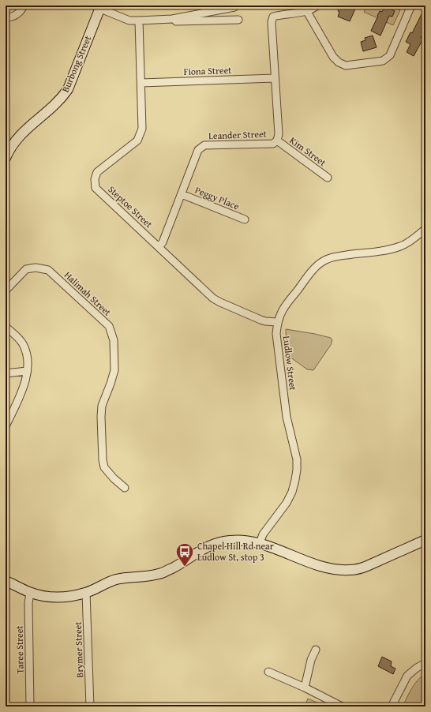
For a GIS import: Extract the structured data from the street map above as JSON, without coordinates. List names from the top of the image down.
{
  "streets": {
    "main road": ["Burbong Street"],
    "street": [
      "Fiona Street",
      "Leander Street",
      "Kim Street",
      "Peggy Place",
      "Steptoe Street",
      "Halimah Street",
      "Ludlow Street",
      "Taree Street",
      "Brymer Street"
    ]
  },
  "crossings": [
    ["Fiona Street", "Leander Street"],
    ["Fiona Street", "Steptoe Street"],
    ["Leander Street", "Kim Street"],
    ["Leander Street", "Peggy Place"],
    ["Leander Street", "Steptoe Street"],
    ["Steptoe Street", "Ludlow Street"]
  ],
  "places": {
    "bus stop": ["Chapel Hill Rd near Ludlow St, stop 3"]
  }
}
